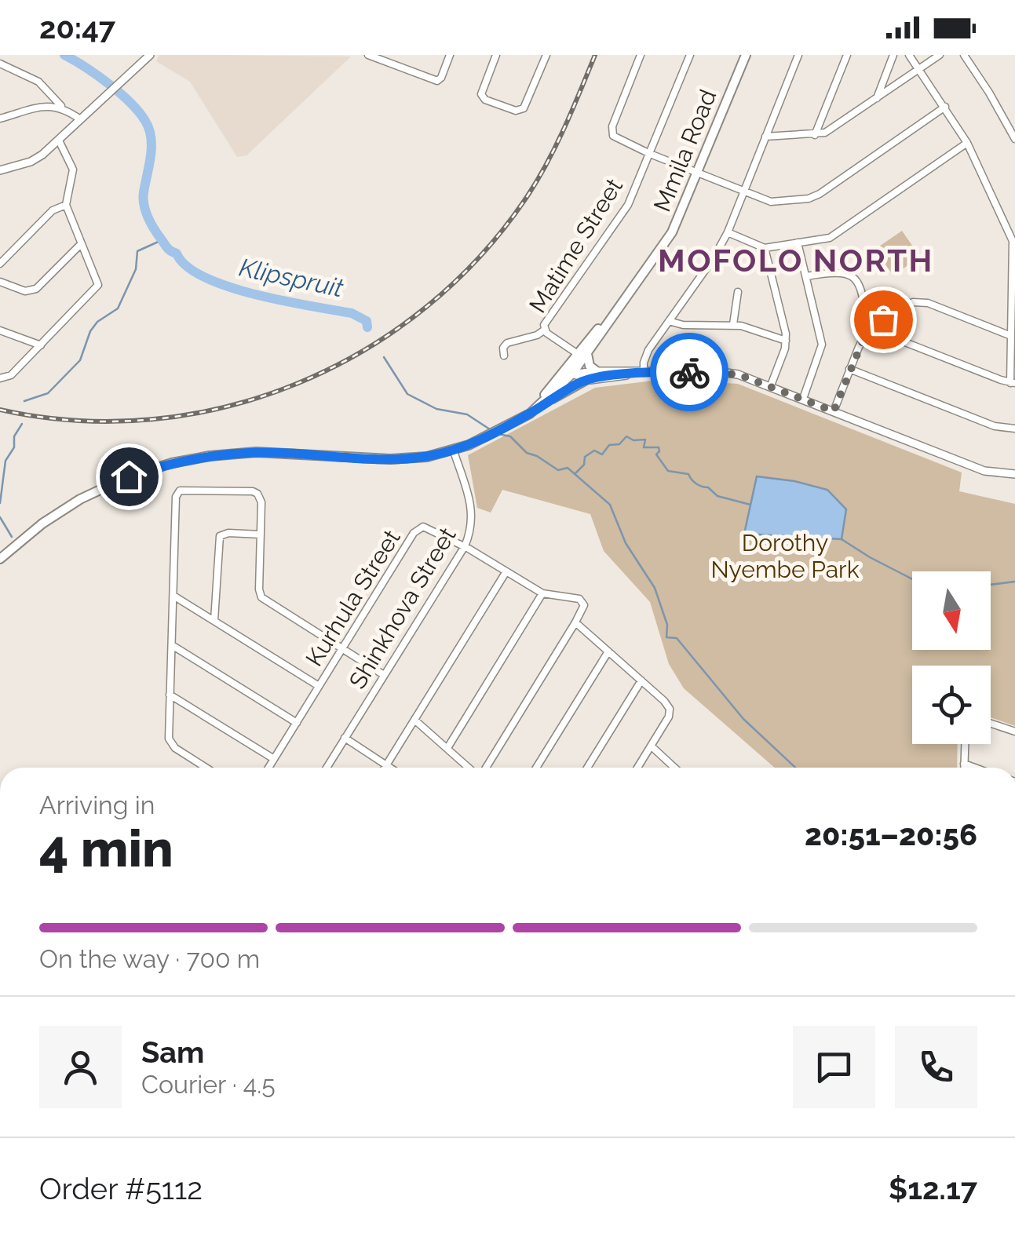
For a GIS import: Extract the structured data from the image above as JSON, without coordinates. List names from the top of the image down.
{
  "streets": {
    "main road": ["Mmila Road"],
    "street": ["Matime Street", "Kurhula Street", "Shinkhova Street"]
  },
  "crossings": [
    ["Mmila Road", "Matime Street"],
    ["Kurhula Street", "Shinkhova Street"]
  ],
  "districts": ["MOFOLO NORTH"],
  "water": ["Klipspruit"],
  "parks": ["Dorothy Nyembe Park"],
  "north": "bottom",
  "page": {
    "status": "20:47",
    "heading": ["4 min", "Arriving in", "20:51–20:56"],
    "panel": [
      "Sam",
      "Courier · 4.5",
      "Order #5112",
      "$12.17"
    ],
    "bar": "On the way · 700 m"
  }
}
